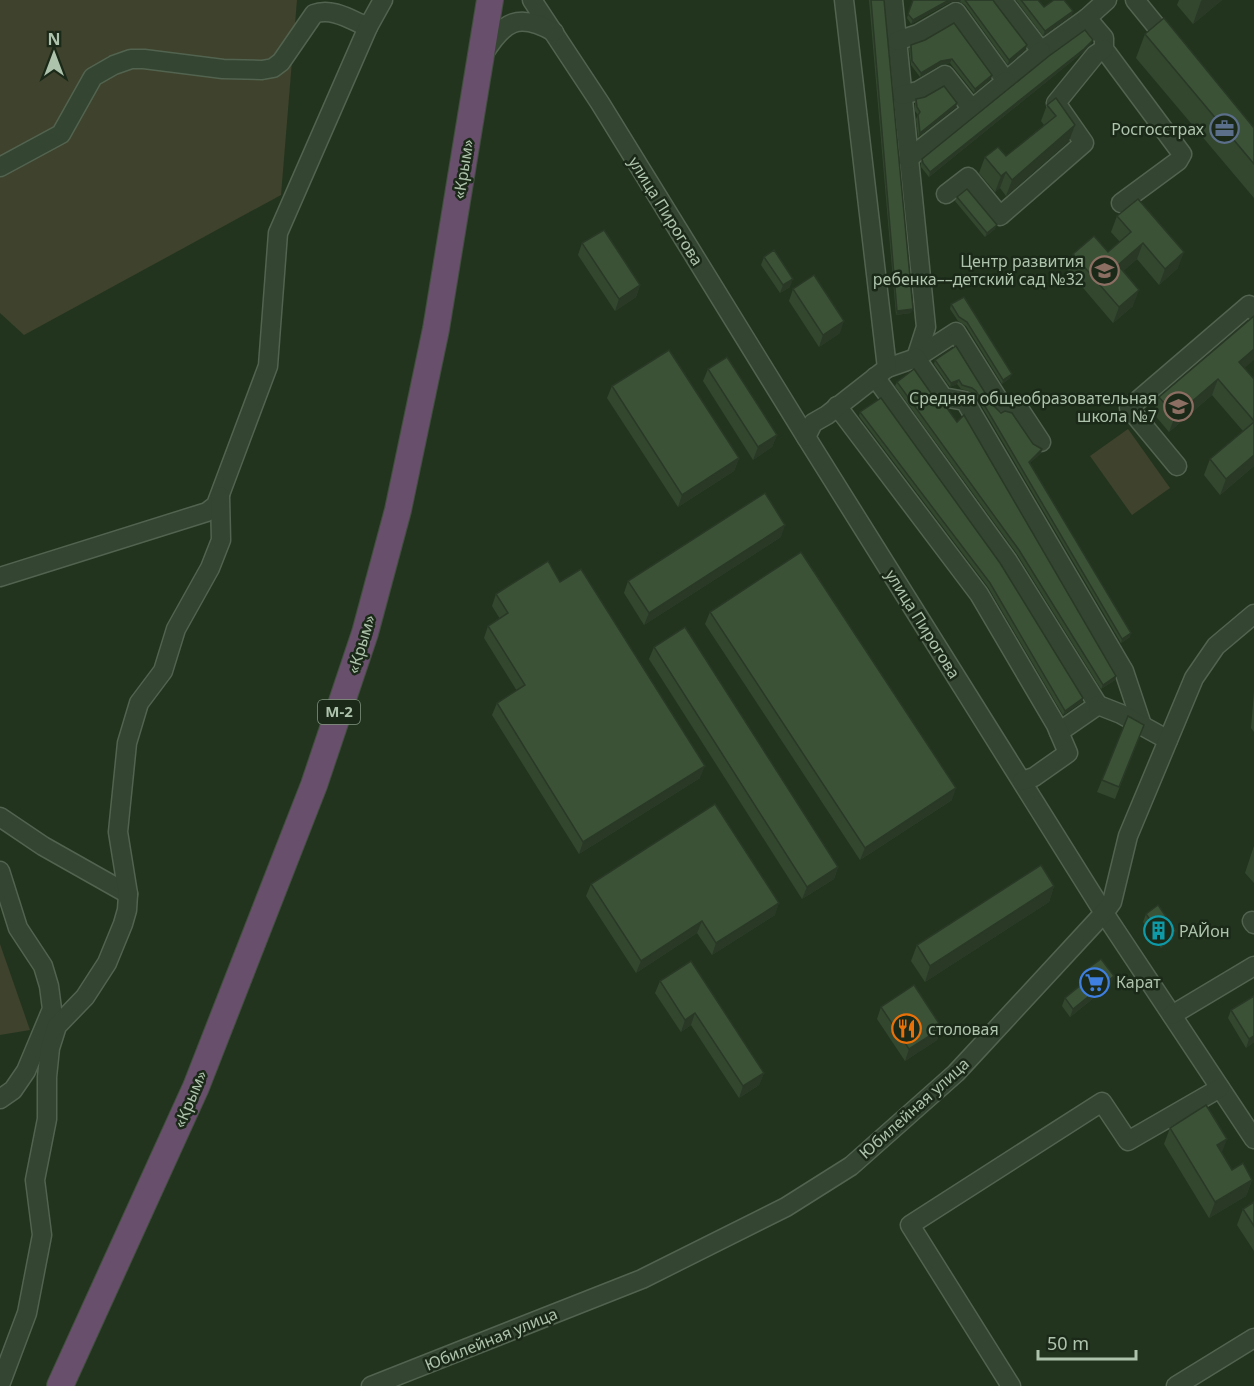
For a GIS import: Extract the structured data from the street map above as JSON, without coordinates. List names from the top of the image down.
{
  "streets": {
    "highway": ["«Крым»", "М-2"],
    "street": ["улица Пирогова", "Юбилейная улица"]
  },
  "crossings": [
    ["улица Пирогова", "Юбилейная улица"]
  ],
  "places": {
    "office": ["Росгосстрах"],
    "school or university": ["Центр развития ребенка––детский сад №32", "Средняя общеобразовательная школа №7"],
    "building": ["РАЙон"],
    "supermarket": ["Карат"],
    "restaurant": ["столовая"]
  },
  "scale_bar": "50 m",
  "north": "top"
}
